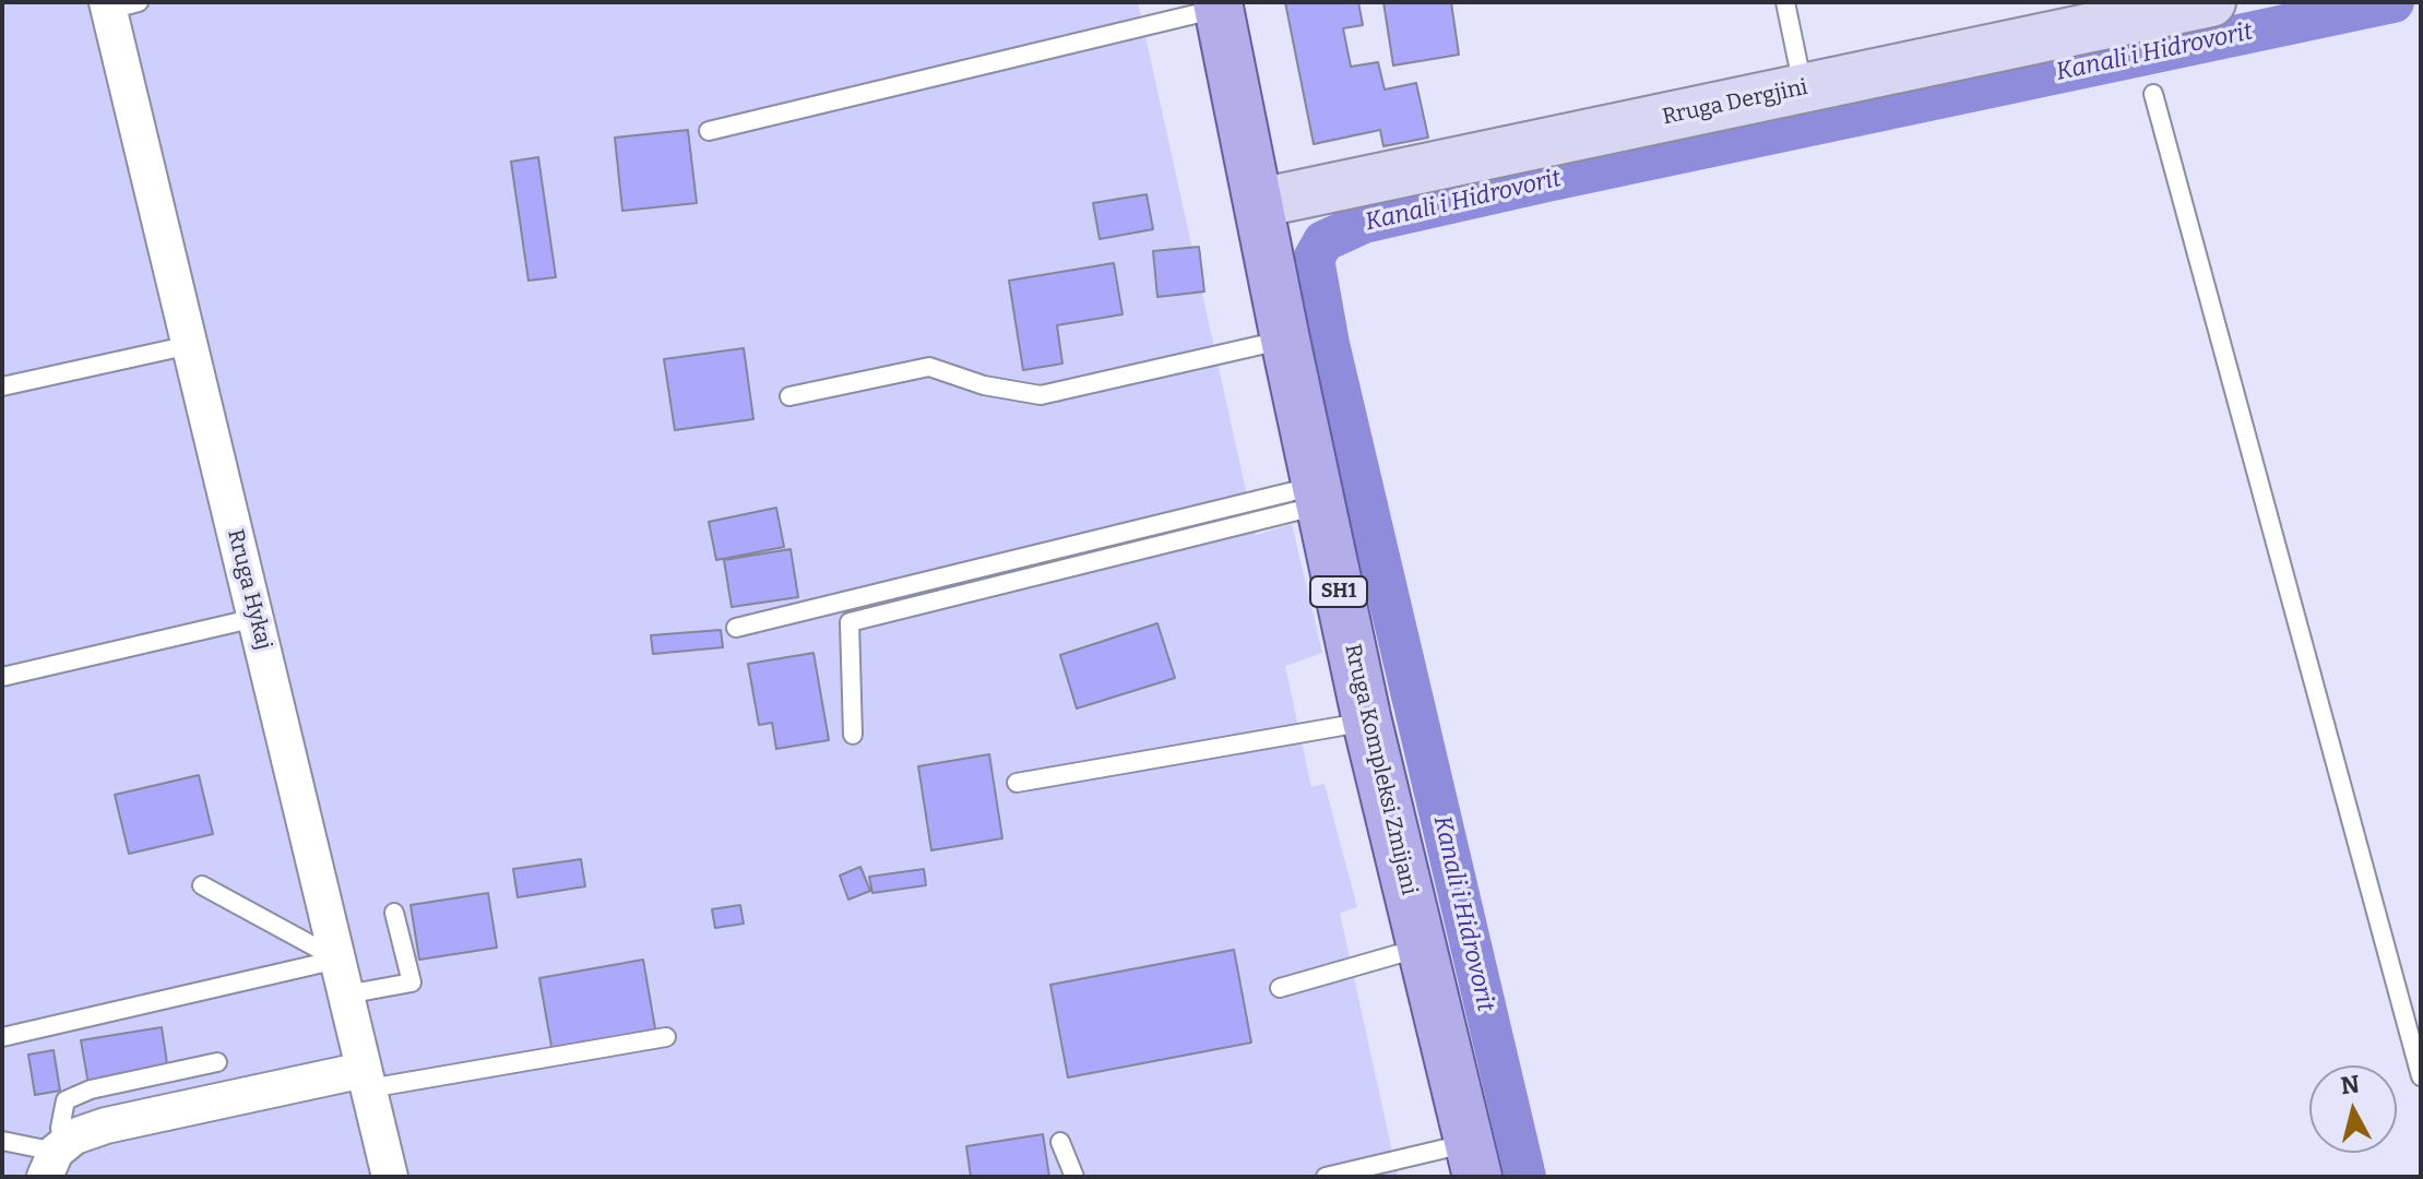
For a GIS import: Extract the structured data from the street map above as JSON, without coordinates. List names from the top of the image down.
{
  "streets": {
    "main road": ["SH1", "Rruga Kompleksi Zmijani"],
    "street": ["Rruga Dergjini", "Rruga Hykaj"]
  },
  "crossings": [
    ["Rruga Dergjini", "Rruga Kompleksi Zmijani"]
  ],
  "water": ["Kanali i Hidrovorit"],
  "north": "top"
}
